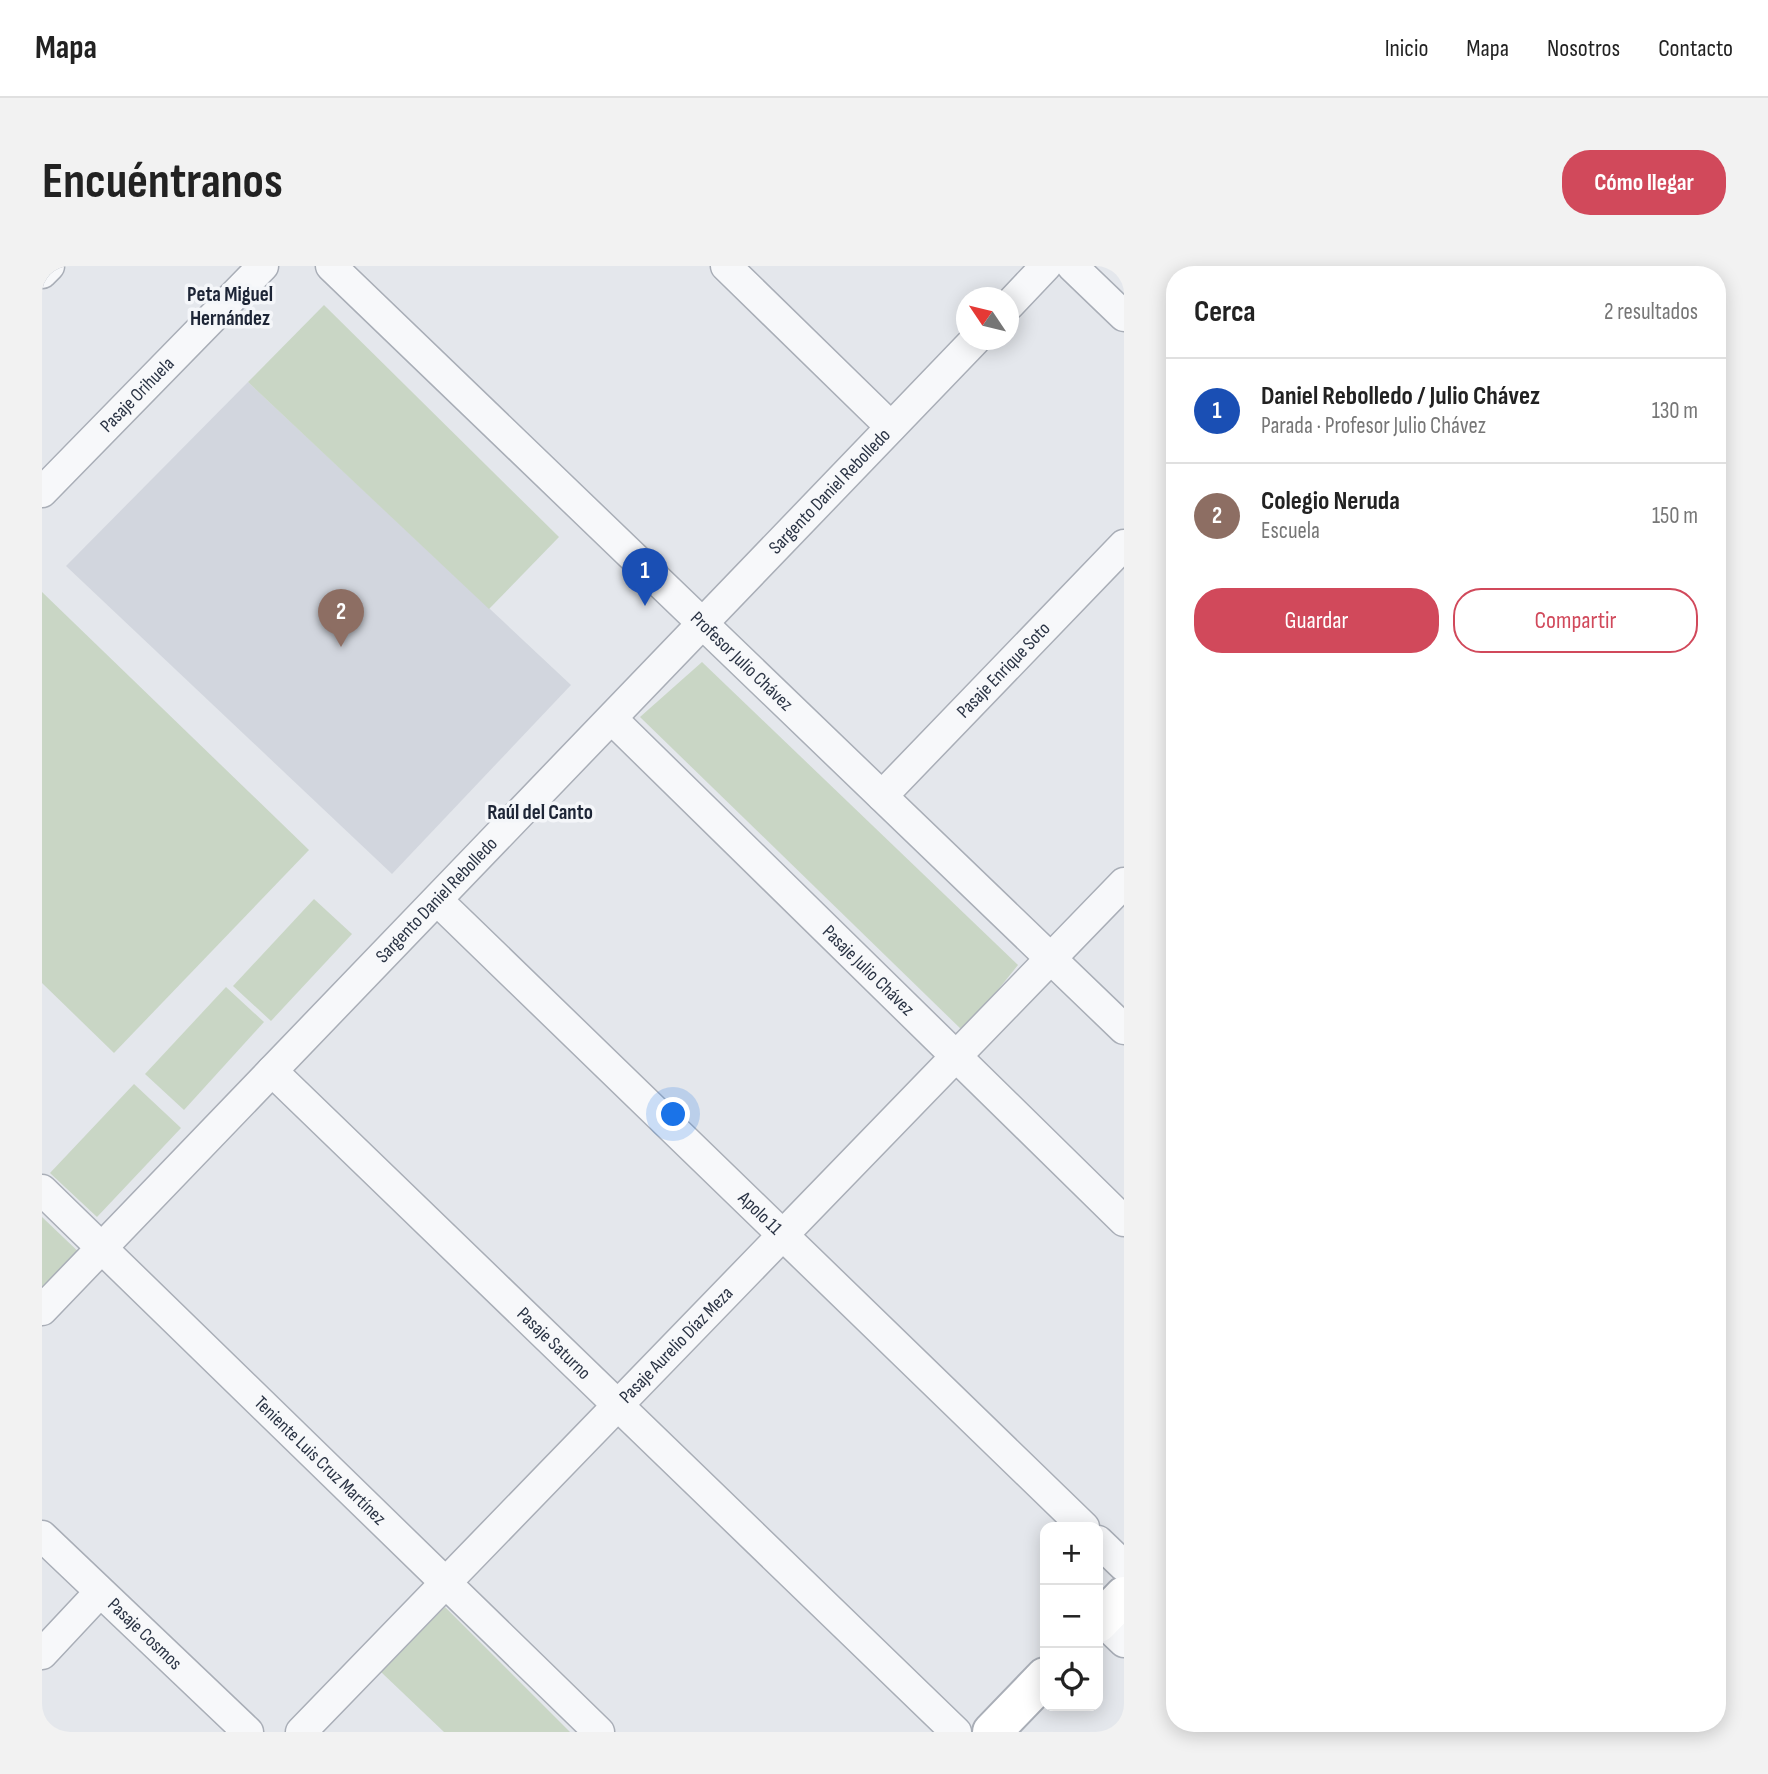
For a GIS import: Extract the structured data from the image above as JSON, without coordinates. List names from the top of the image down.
{
  "streets": {
    "street": [
      "Pasaje Orihuela",
      "Sargento Daniel Rebolledo",
      "Profesor Julio Chávez",
      "Pasaje Enrique Soto",
      "Pasaje Julio Chávez",
      "Apolo 11",
      "Pasaje Saturno",
      "Pasaje Aurelio Díaz Meza",
      "Teniente Luis Cruz Martínez",
      "Pasaje Cosmos"
    ]
  },
  "crossings": [
    ["Sargento Daniel Rebolledo", "Profesor Julio Chávez"],
    ["Sargento Daniel Rebolledo", "Pasaje Julio Chávez"],
    ["Sargento Daniel Rebolledo", "Apolo 11"],
    ["Sargento Daniel Rebolledo", "Pasaje Saturno"],
    ["Sargento Daniel Rebolledo", "Teniente Luis Cruz Martínez"],
    ["Profesor Julio Chávez", "Pasaje Enrique Soto"],
    ["Profesor Julio Chávez", "Pasaje Aurelio Díaz Meza"],
    ["Pasaje Julio Chávez", "Pasaje Aurelio Díaz Meza"],
    ["Apolo 11", "Pasaje Aurelio Díaz Meza"],
    ["Pasaje Saturno", "Pasaje Aurelio Díaz Meza"],
    ["Pasaje Aurelio Díaz Meza", "Teniente Luis Cruz Martínez"]
  ],
  "districts": ["Peta Miguel Hernández", "Raúl del Canto"],
  "north": "top left",
  "page": {
    "header": "Mapa",
    "nav": [
      "Inicio",
      "Mapa",
      "Nosotros",
      "Contacto"
    ],
    "buttons": [
      "Cómo llegar",
      ["Guardar", "Compartir"]
    ],
    "title": "Encuéntranos",
    "heading": ["Cerca", "2 resultados"],
    "list": [
      {
        "mark": "1",
        "name": "Daniel Rebolledo / Julio Chávez",
        "note": "Parada · Profesor Julio Chávez",
        "value": "130 m"
      },
      {
        "mark": "2",
        "name": "Colegio Neruda",
        "note": "Escuela",
        "value": "150 m"
      }
    ],
    "pins": ["1", "2"],
    "map_buttons": ["+", "−"]
  }
}
